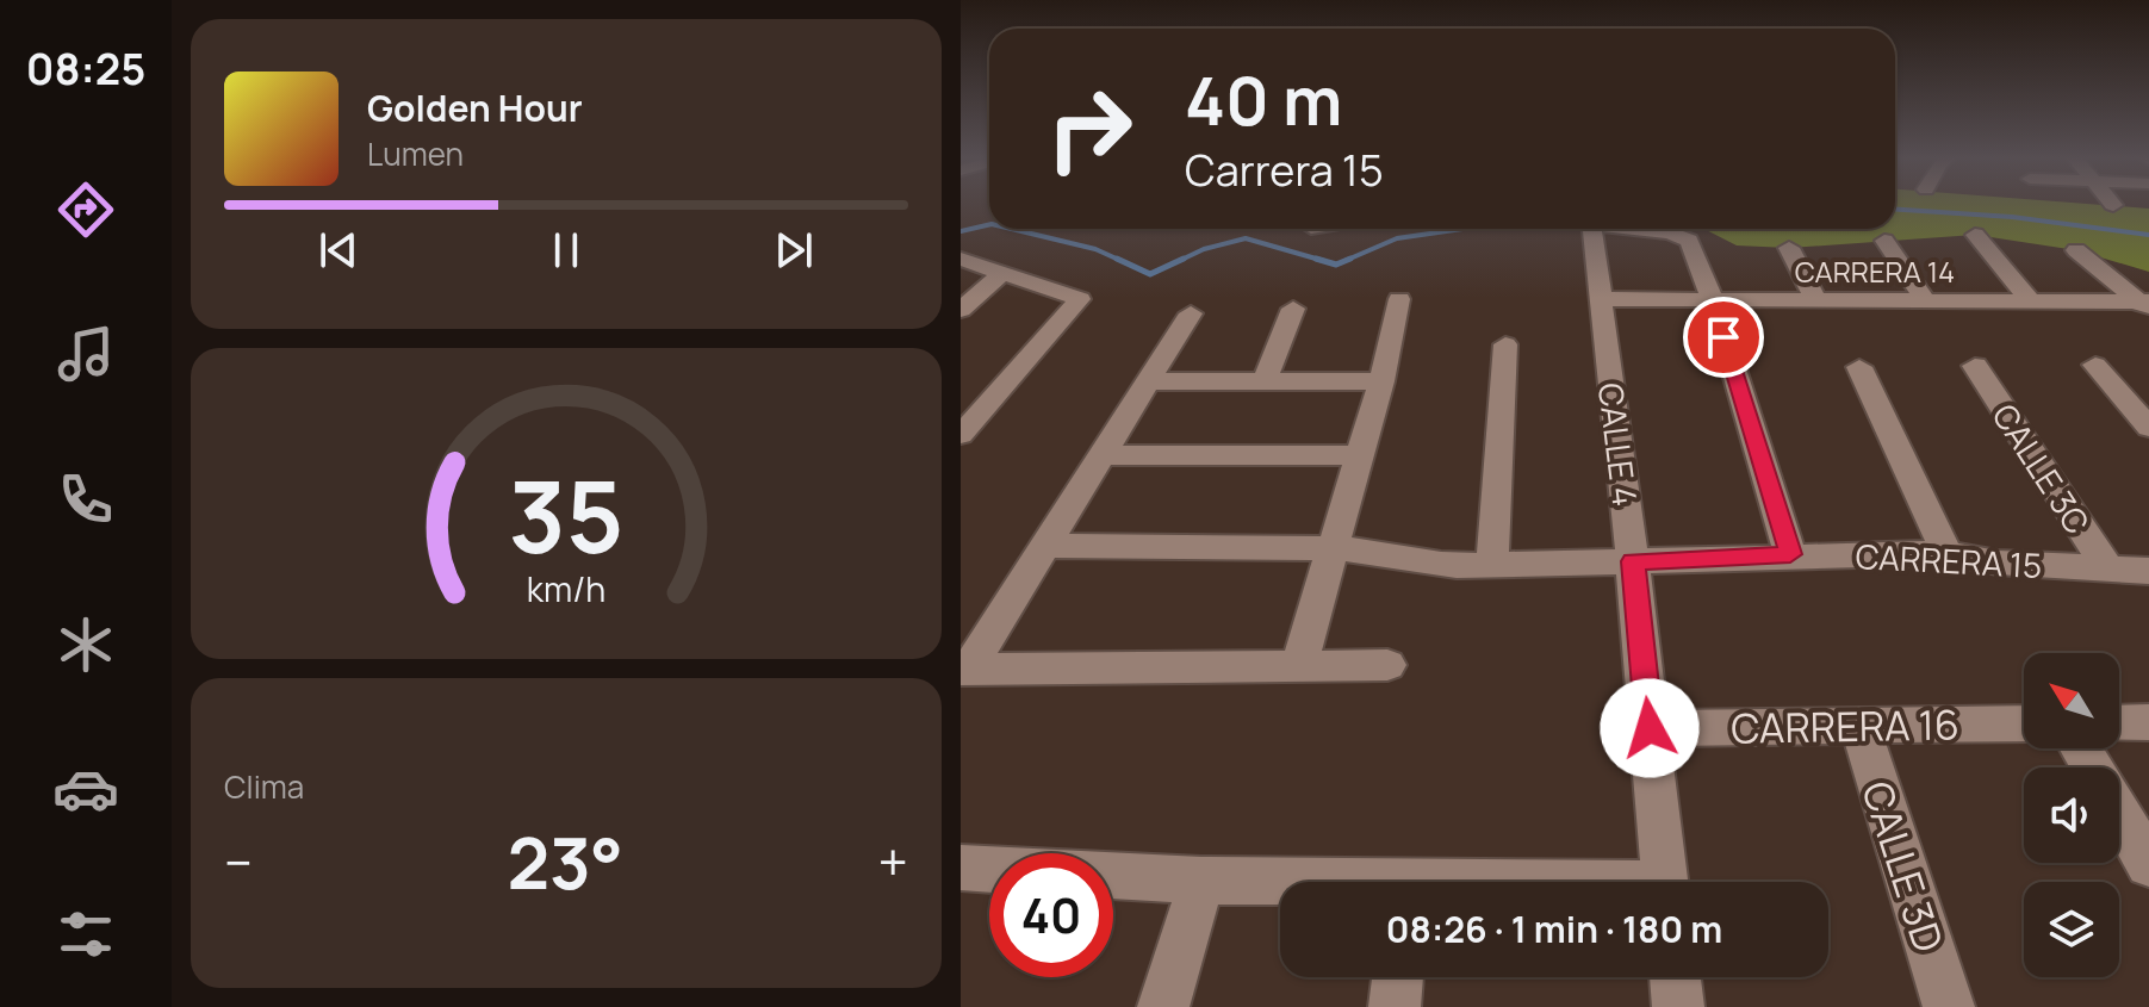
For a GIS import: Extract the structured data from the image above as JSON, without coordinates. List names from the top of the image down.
{
  "streets": {
    "street": [
      "CARRERA 14",
      "CALLE 4",
      "CALLE 3C",
      "CARRERA 15",
      "CARRERA 16",
      "CALLE 3D"
    ]
  },
  "crossings": [
    ["CARRERA 14", "CALLE 4"],
    ["CALLE 4", "CARRERA 15"],
    ["CALLE 4", "CARRERA 16"],
    ["CALLE 3C", "CARRERA 15"],
    ["CARRERA 16", "CALLE 3D"]
  ],
  "north": "top left",
  "page": {
    "tabs": "08:25",
    "turn": ["40 m", "Carrera 15"],
    "song": ["Golden Hour", "Lumen"],
    "tile": "Clima",
    "heat": ["−", "23°", "+"],
    "limit": "40",
    "trip": "08:26 · 1 min · 180 m",
    "gauge": ["35", "km/h"]
  }
}
